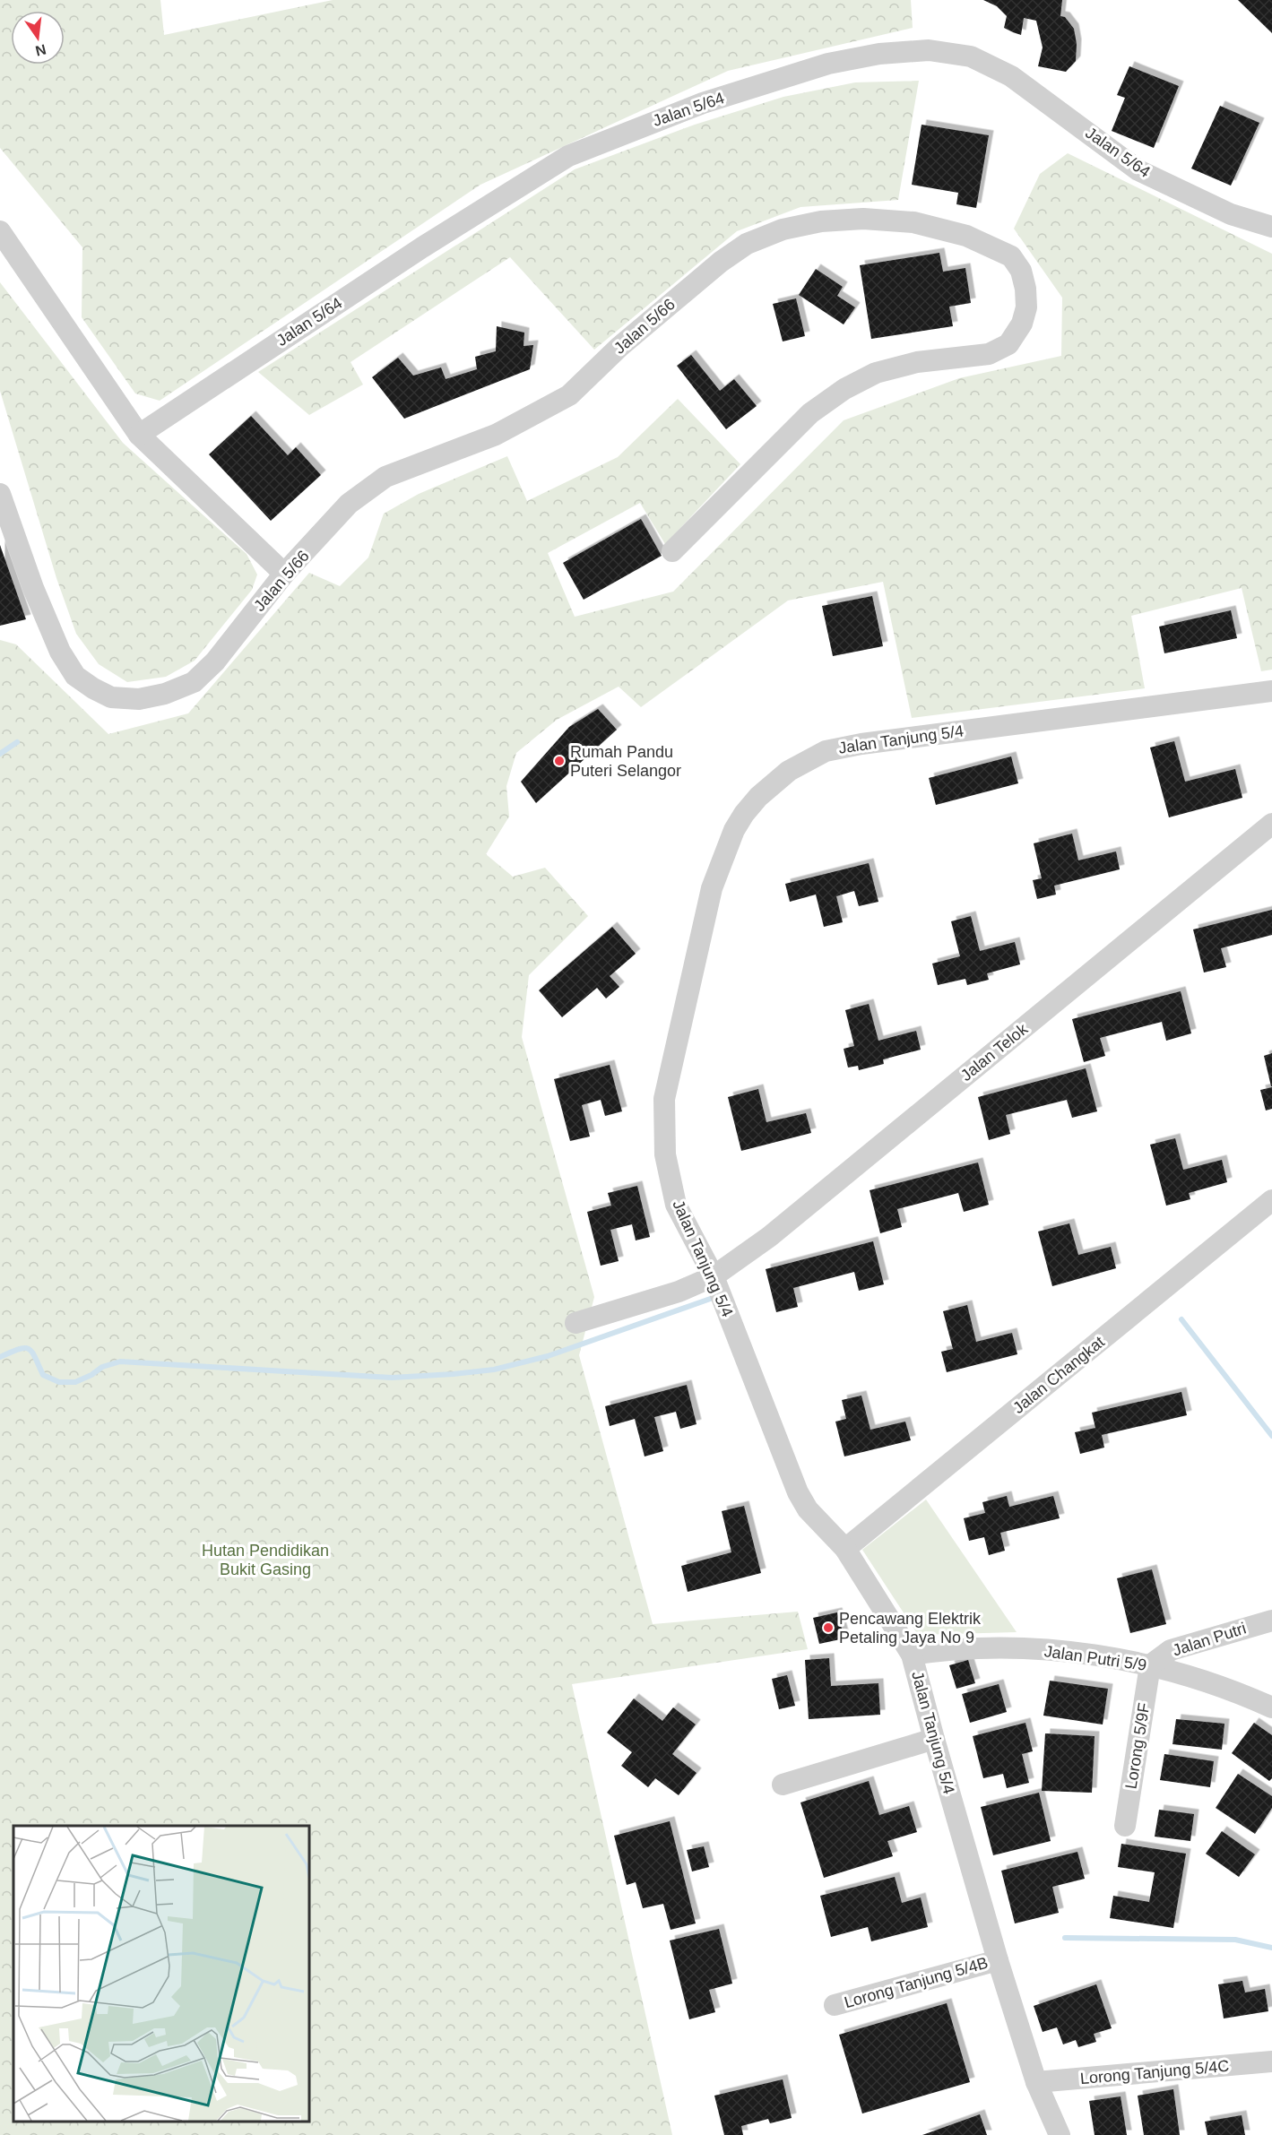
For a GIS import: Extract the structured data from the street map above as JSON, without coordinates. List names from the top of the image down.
{
  "streets": {
    "street": [
      "Jalan 5/64",
      "Jalan 5/66",
      "Jalan Tanjung 5/4",
      "Jalan Telok",
      "Jalan Changkat",
      "Jalan Putri",
      "Jalan Putri 5/9",
      "Lorong 5/9F",
      "Lorong Tanjung 5/4B",
      "Lorong Tanjung 5/4C"
    ]
  },
  "crossings": [
    ["Jalan Tanjung 5/4", "Jalan Telok"],
    ["Jalan Tanjung 5/4", "Jalan Changkat"],
    ["Jalan Tanjung 5/4", "Jalan Putri 5/9"],
    ["Jalan Tanjung 5/4", "Lorong Tanjung 5/4B"],
    ["Jalan Tanjung 5/4", "Lorong Tanjung 5/4C"],
    ["Jalan Putri", "Jalan Putri 5/9"],
    ["Jalan Putri", "Lorong 5/9F"],
    ["Jalan Putri 5/9", "Lorong 5/9F"]
  ],
  "parks": ["Hutan Pendidikan Bukit Gasing"],
  "places": ["Rumah Pandu Puteri Selangor", "Pencawang Elektrik Petaling Jaya No 9"],
  "north": "bottom"
}
